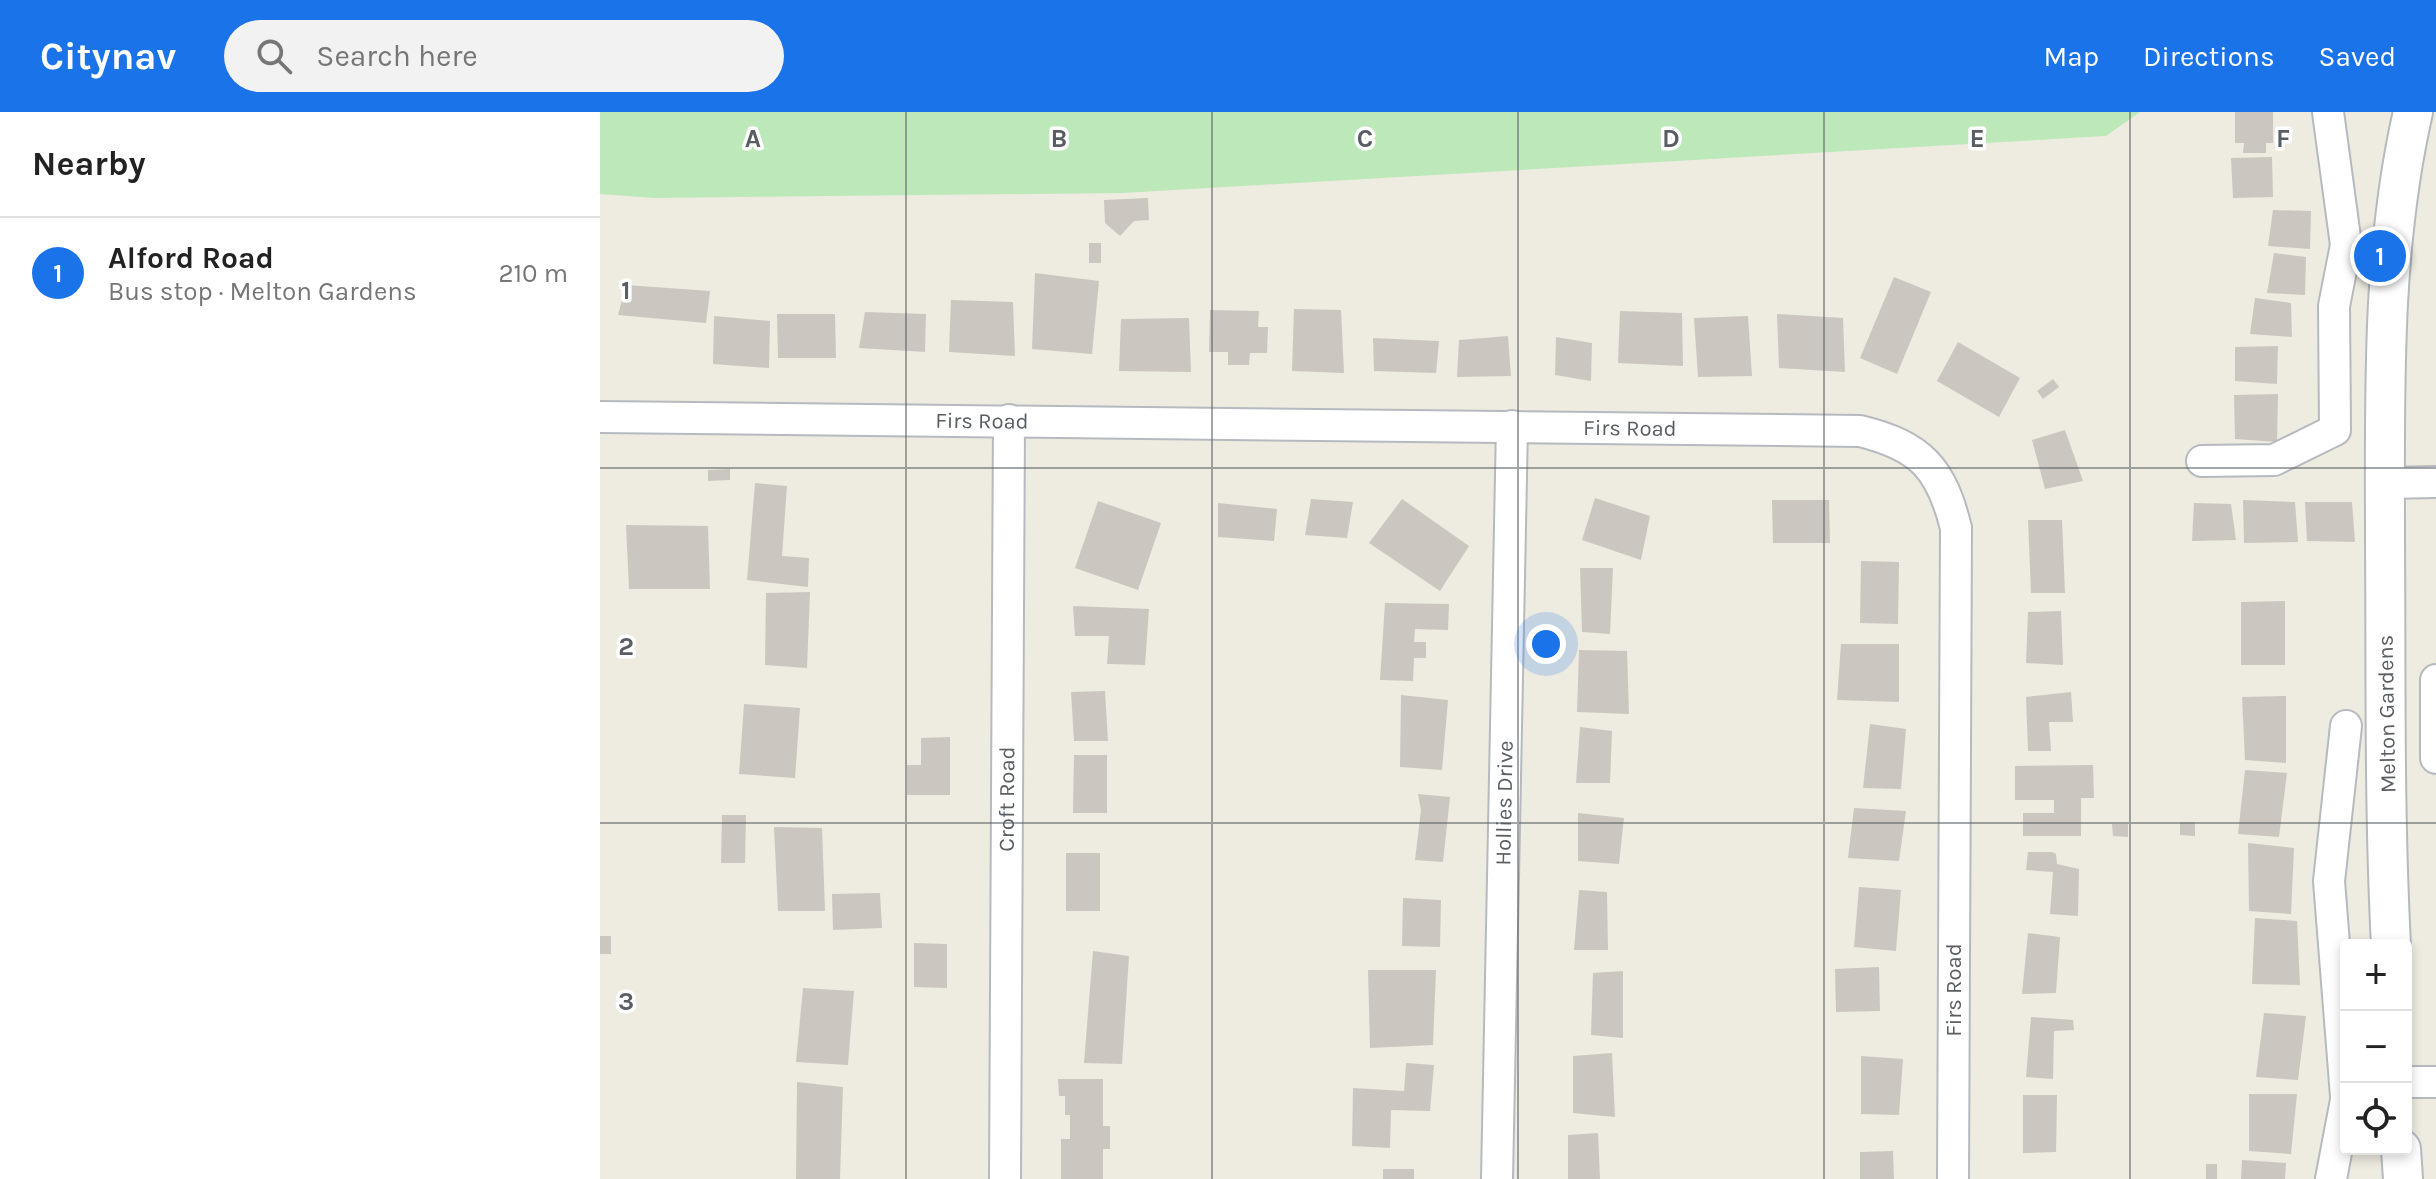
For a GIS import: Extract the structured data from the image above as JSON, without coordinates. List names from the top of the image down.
{
  "streets": {
    "street": [
      "Firs Road",
      "Melton Gardens",
      "Croft Road",
      "Hollies Drive"
    ]
  },
  "crossings": [
    ["Firs Road", "Croft Road"],
    ["Firs Road", "Hollies Drive"]
  ],
  "page": {
    "header": "Citynav",
    "search": "Search here",
    "nav": ["Map", "Directions", "Saved"],
    "heading": "Nearby",
    "list": [
      {
        "mark": "1",
        "name": "Alford Road",
        "note": "Bus stop · Melton Gardens",
        "value": "210 m"
      }
    ],
    "pins": "1",
    "map_buttons": ["+", "−"]
  },
  "grid": {
    "columns": [
      "A",
      "B",
      "C",
      "D",
      "E",
      "F"
    ],
    "rows": ["1", "2", "3"]
  }
}
